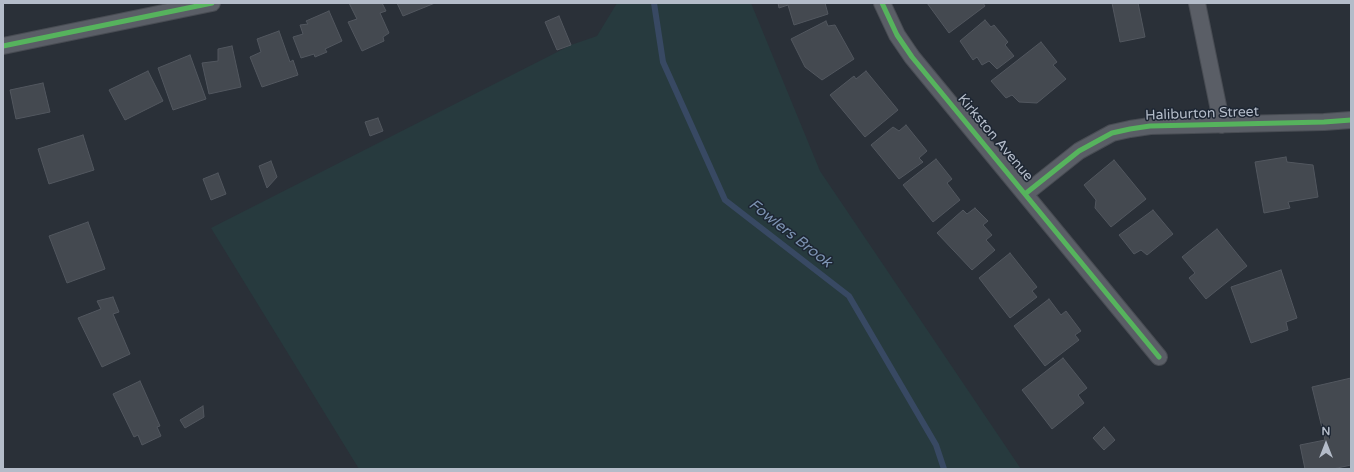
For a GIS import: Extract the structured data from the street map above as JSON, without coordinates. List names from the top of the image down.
{
  "streets": {
    "street": ["Haliburton Street", "Kirkston Avenue"]
  },
  "crossings": [
    ["Haliburton Street", "Kirkston Avenue"]
  ],
  "water": ["Fowlers Brook"],
  "north": "top"
}
